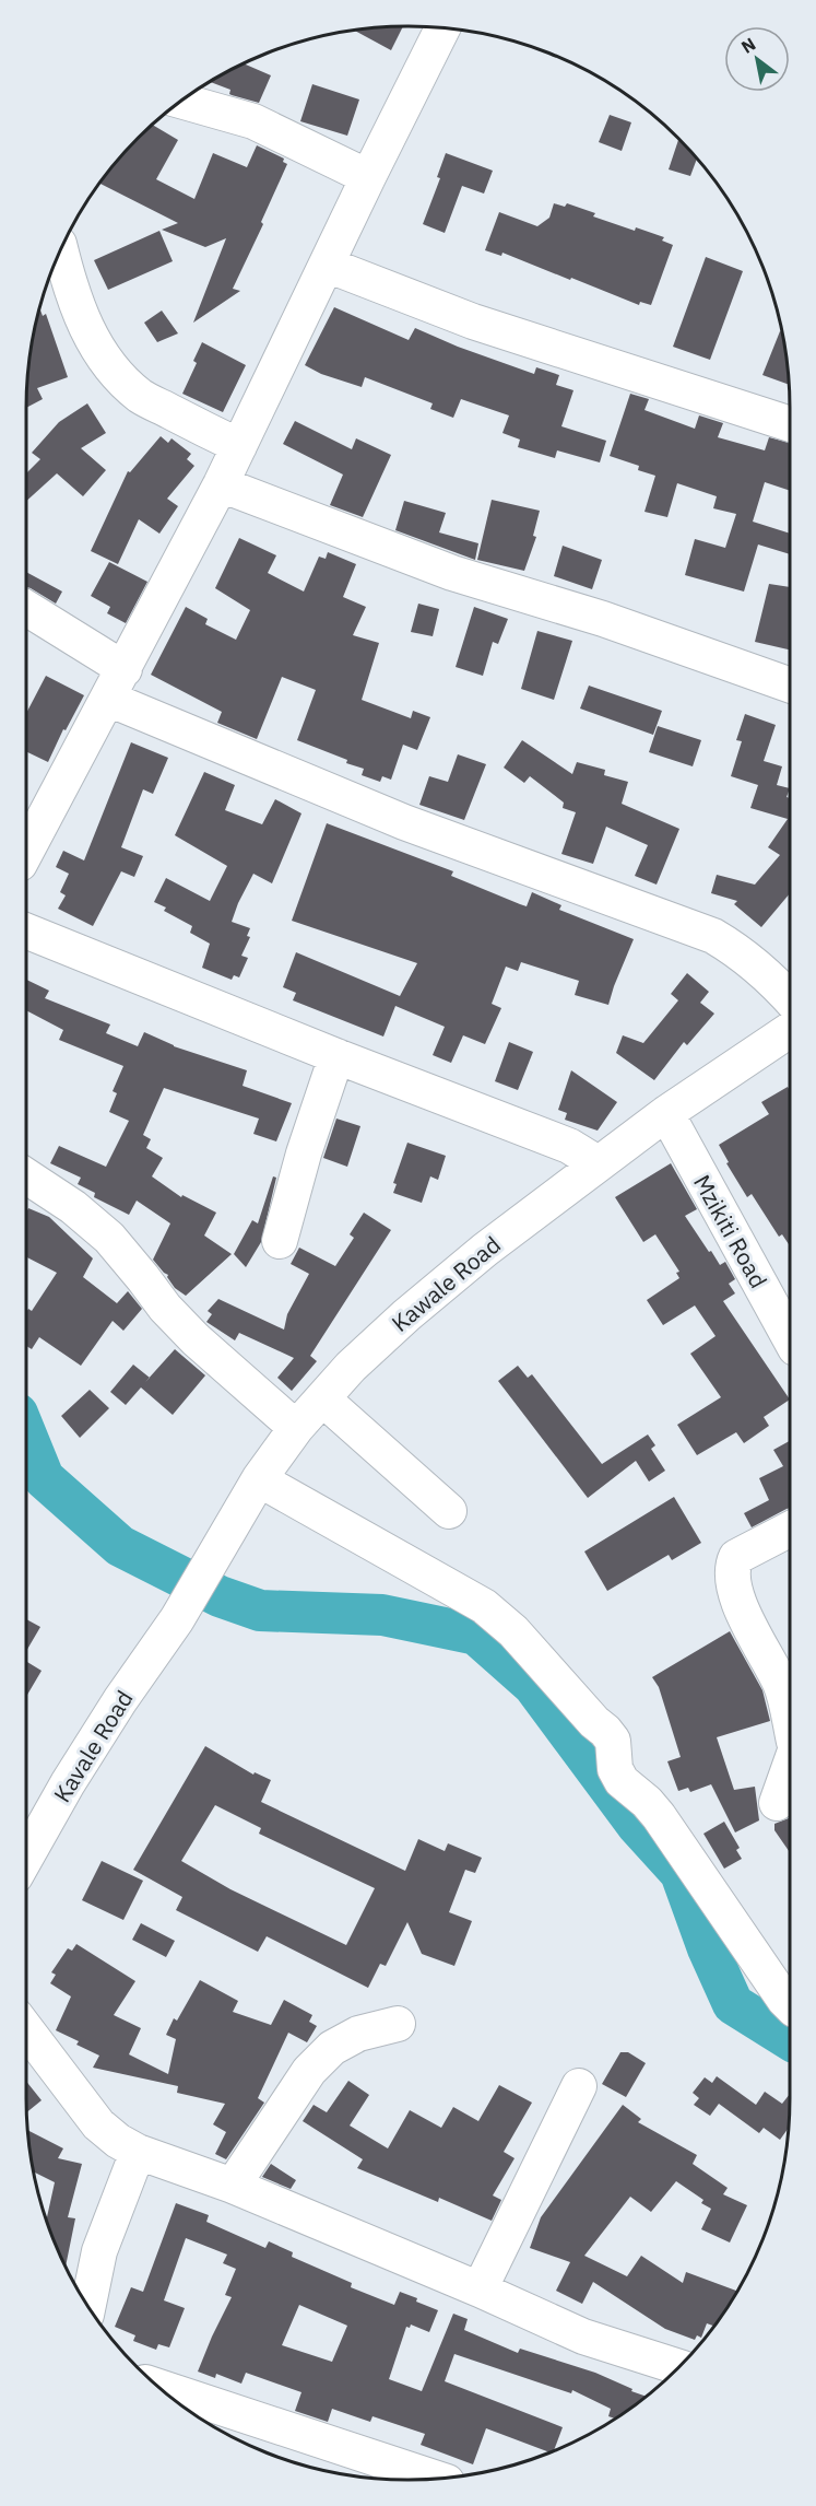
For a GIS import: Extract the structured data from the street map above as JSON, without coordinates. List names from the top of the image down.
{
  "streets": {
    "street": ["Mzikiti Road", "Kawale Road", "Kavale Road"]
  },
  "crossings": [
    ["Mzikiti Road", "Kawale Road"],
    ["Kawale Road", "Kavale Road"]
  ],
  "north": "top left"
}
